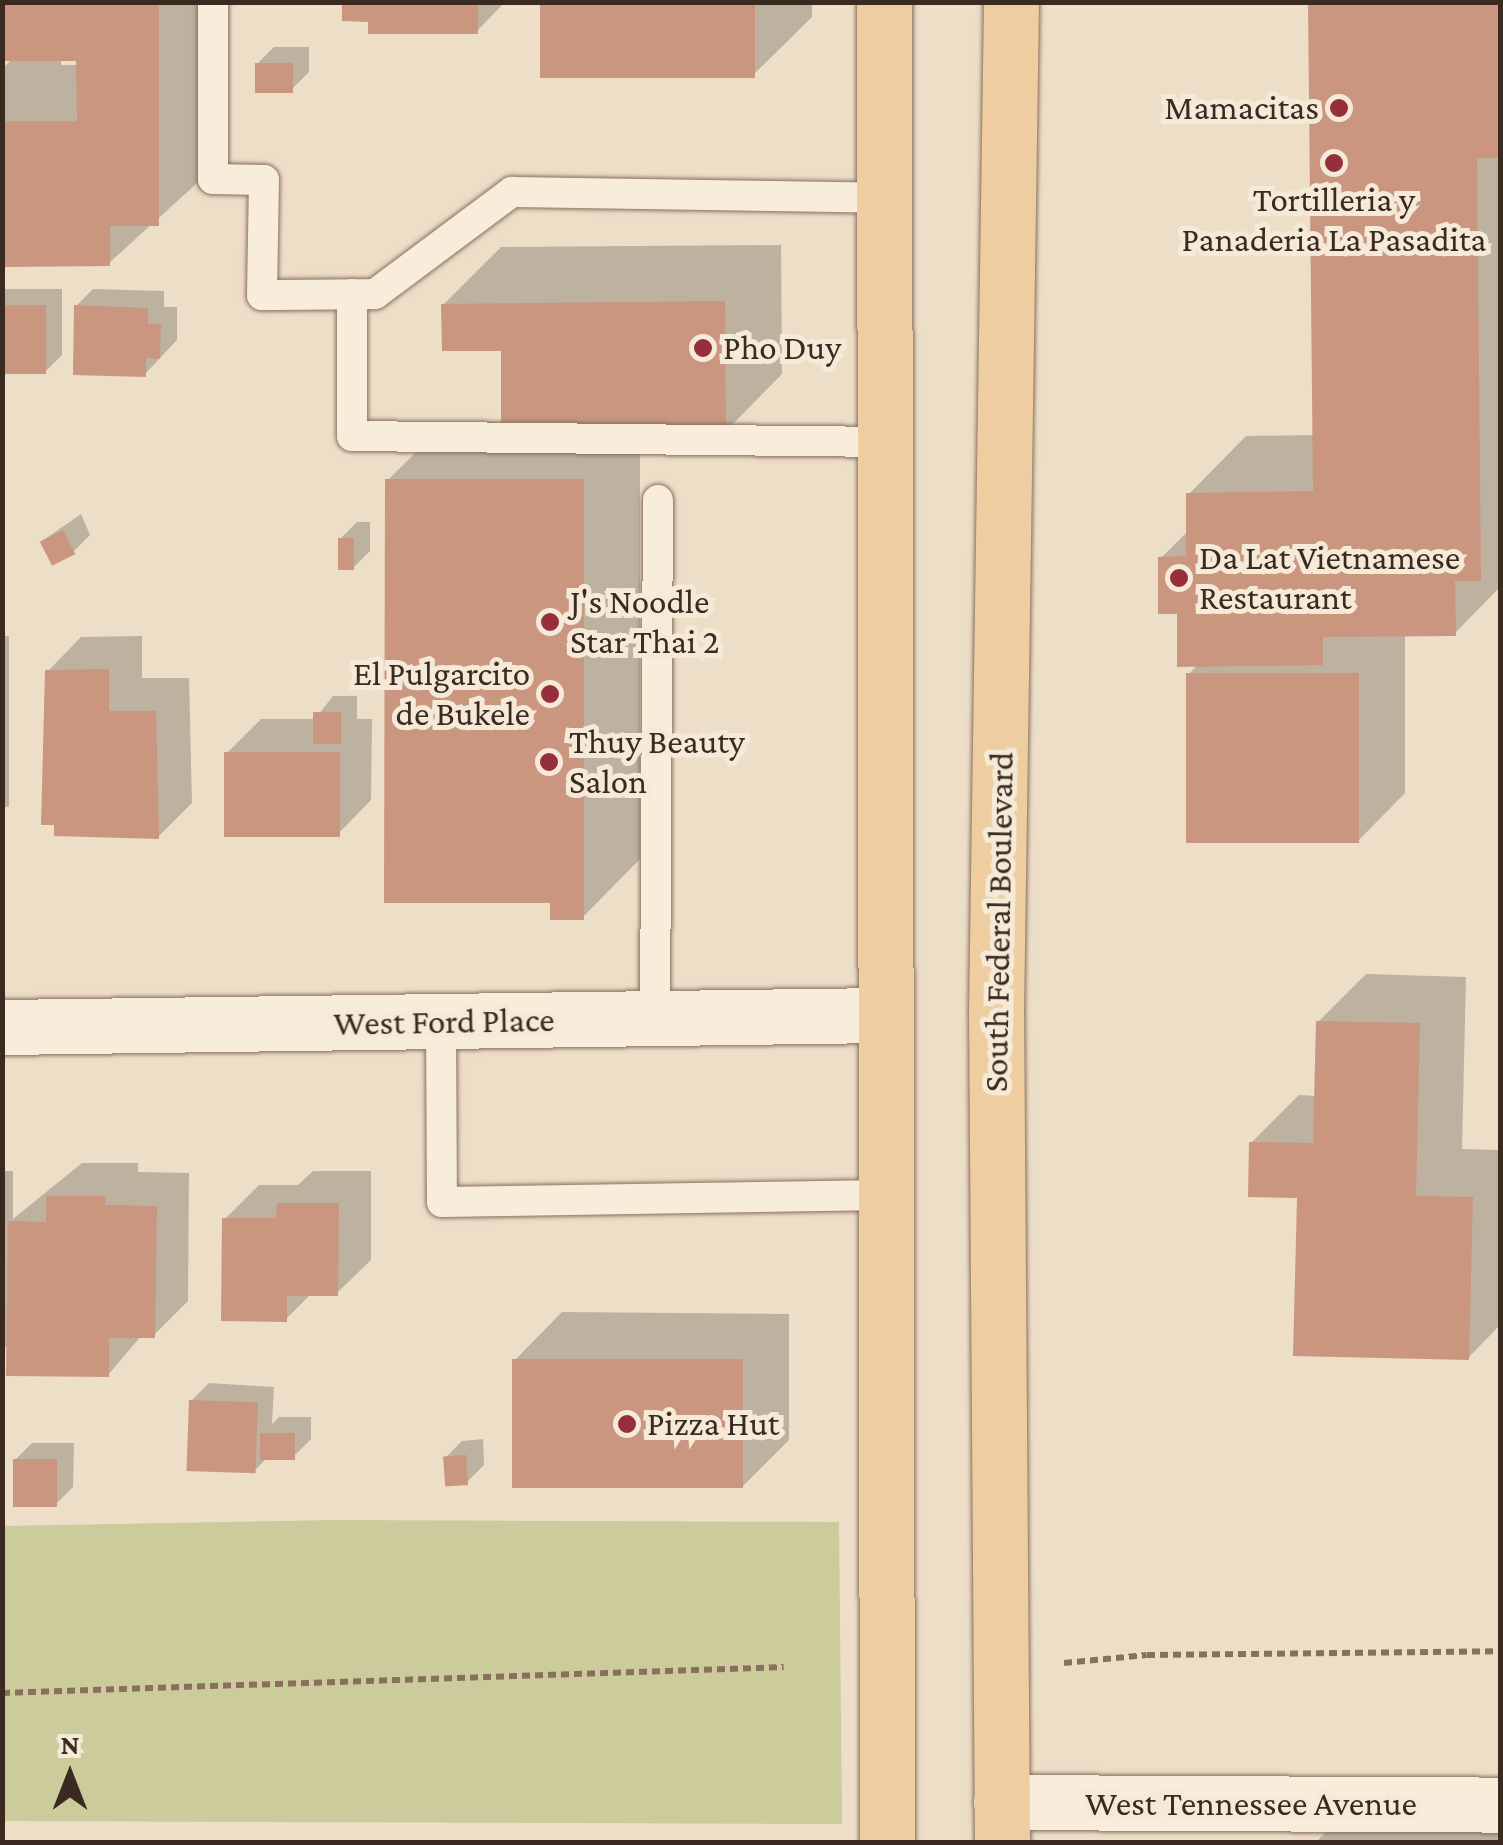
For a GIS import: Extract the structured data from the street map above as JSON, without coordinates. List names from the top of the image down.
{
  "streets": {
    "main road": ["South Federal Boulevard"],
    "street": ["West Ford Place", "West Tennessee Avenue"]
  },
  "crossings": [
    ["South Federal Boulevard", "West Tennessee Avenue"]
  ],
  "places": [
    "Mamacitas",
    "Tortilleria y Panaderia La Pasadita",
    "Pho Duy",
    "Da Lat Vietnamese Restaurant",
    "J's Noodle Star Thai 2",
    "El Pulgarcito de Bukele",
    "Thuy Beauty Salon",
    "Pizza Hut"
  ],
  "north": "top"
}
